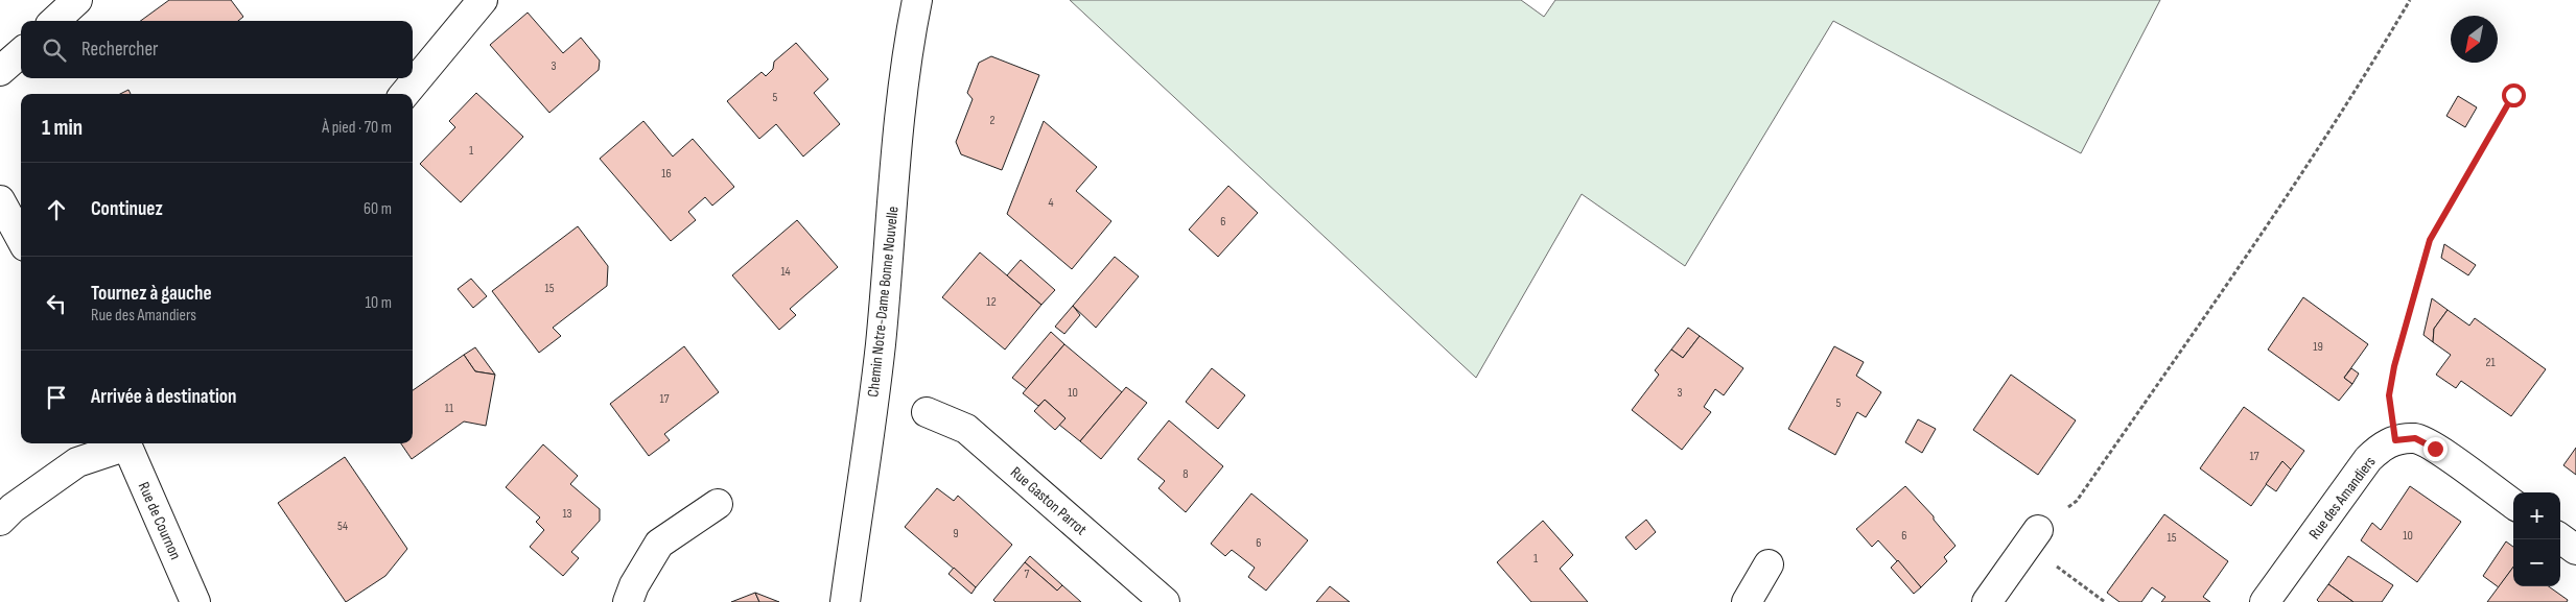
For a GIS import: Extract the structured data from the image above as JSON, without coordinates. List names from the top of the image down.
{
  "streets": {
    "street": [
      "Chemin Notre-Dame Bonne Nouvelle",
      "Rue des Amandiers",
      "Rue Gaston Parrot",
      "Rue de Cournon"
    ]
  },
  "house_numbers": [
    "3",
    "5",
    "2",
    "1",
    "16",
    "4",
    "6",
    "14",
    "15",
    "12",
    "19",
    "21",
    "10",
    "3",
    "17",
    "5",
    "11",
    "17",
    "8",
    "13",
    "54",
    "9",
    "6",
    "10",
    "15",
    "6",
    "1",
    "7"
  ],
  "north": "bottom left",
  "page": {
    "search": "Rechercher",
    "heading": ["1 min", "À pied · 70 m"],
    "list": [
      ["Continuez", "60 m"],
      ["Tournez à gauche", "Rue des Amandiers", "10 m"],
      "Arrivée à destination"
    ],
    "map_buttons": ["+", "−"]
  }
}
